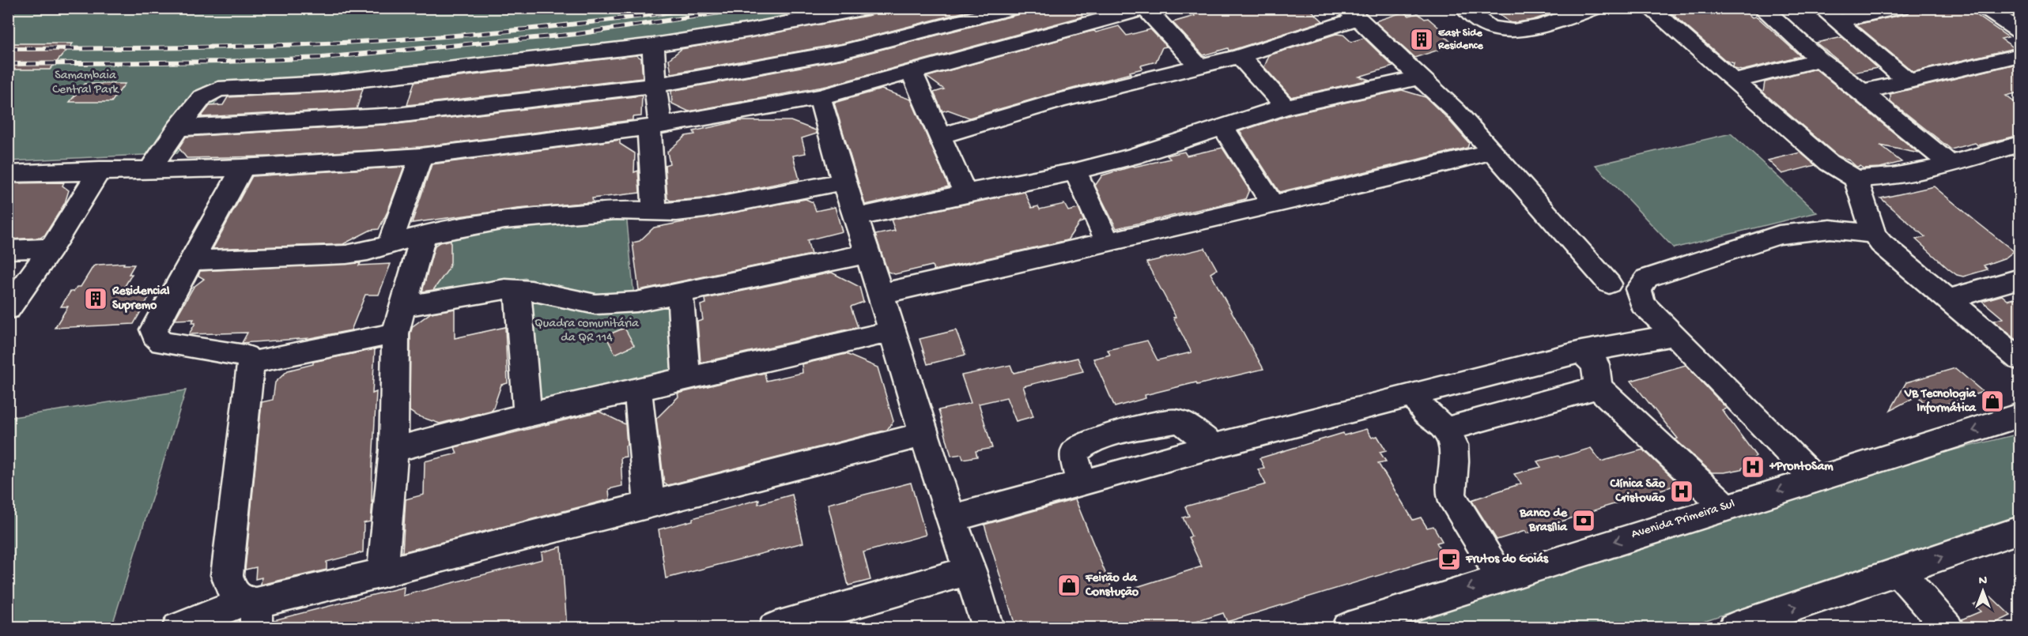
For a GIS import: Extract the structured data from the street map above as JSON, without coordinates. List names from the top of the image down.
{
  "streets": {
    "street": ["Avenida Primeira Sul"]
  },
  "parks": ["Samambaia Central Park", "Quadra comunitária da QR 114"],
  "places": {
    "building": ["East Side Residence", "Residencial Supremo"],
    "shop": ["VB Tecnologia Informática", "Feirão da Constução"],
    "hospital": ["+ProntoSam", "Clínica São Cristovão"],
    "bank": ["Banco de Brasília"],
    "cafe": ["Frutos do Goiás"]
  },
  "north": "top"
}
